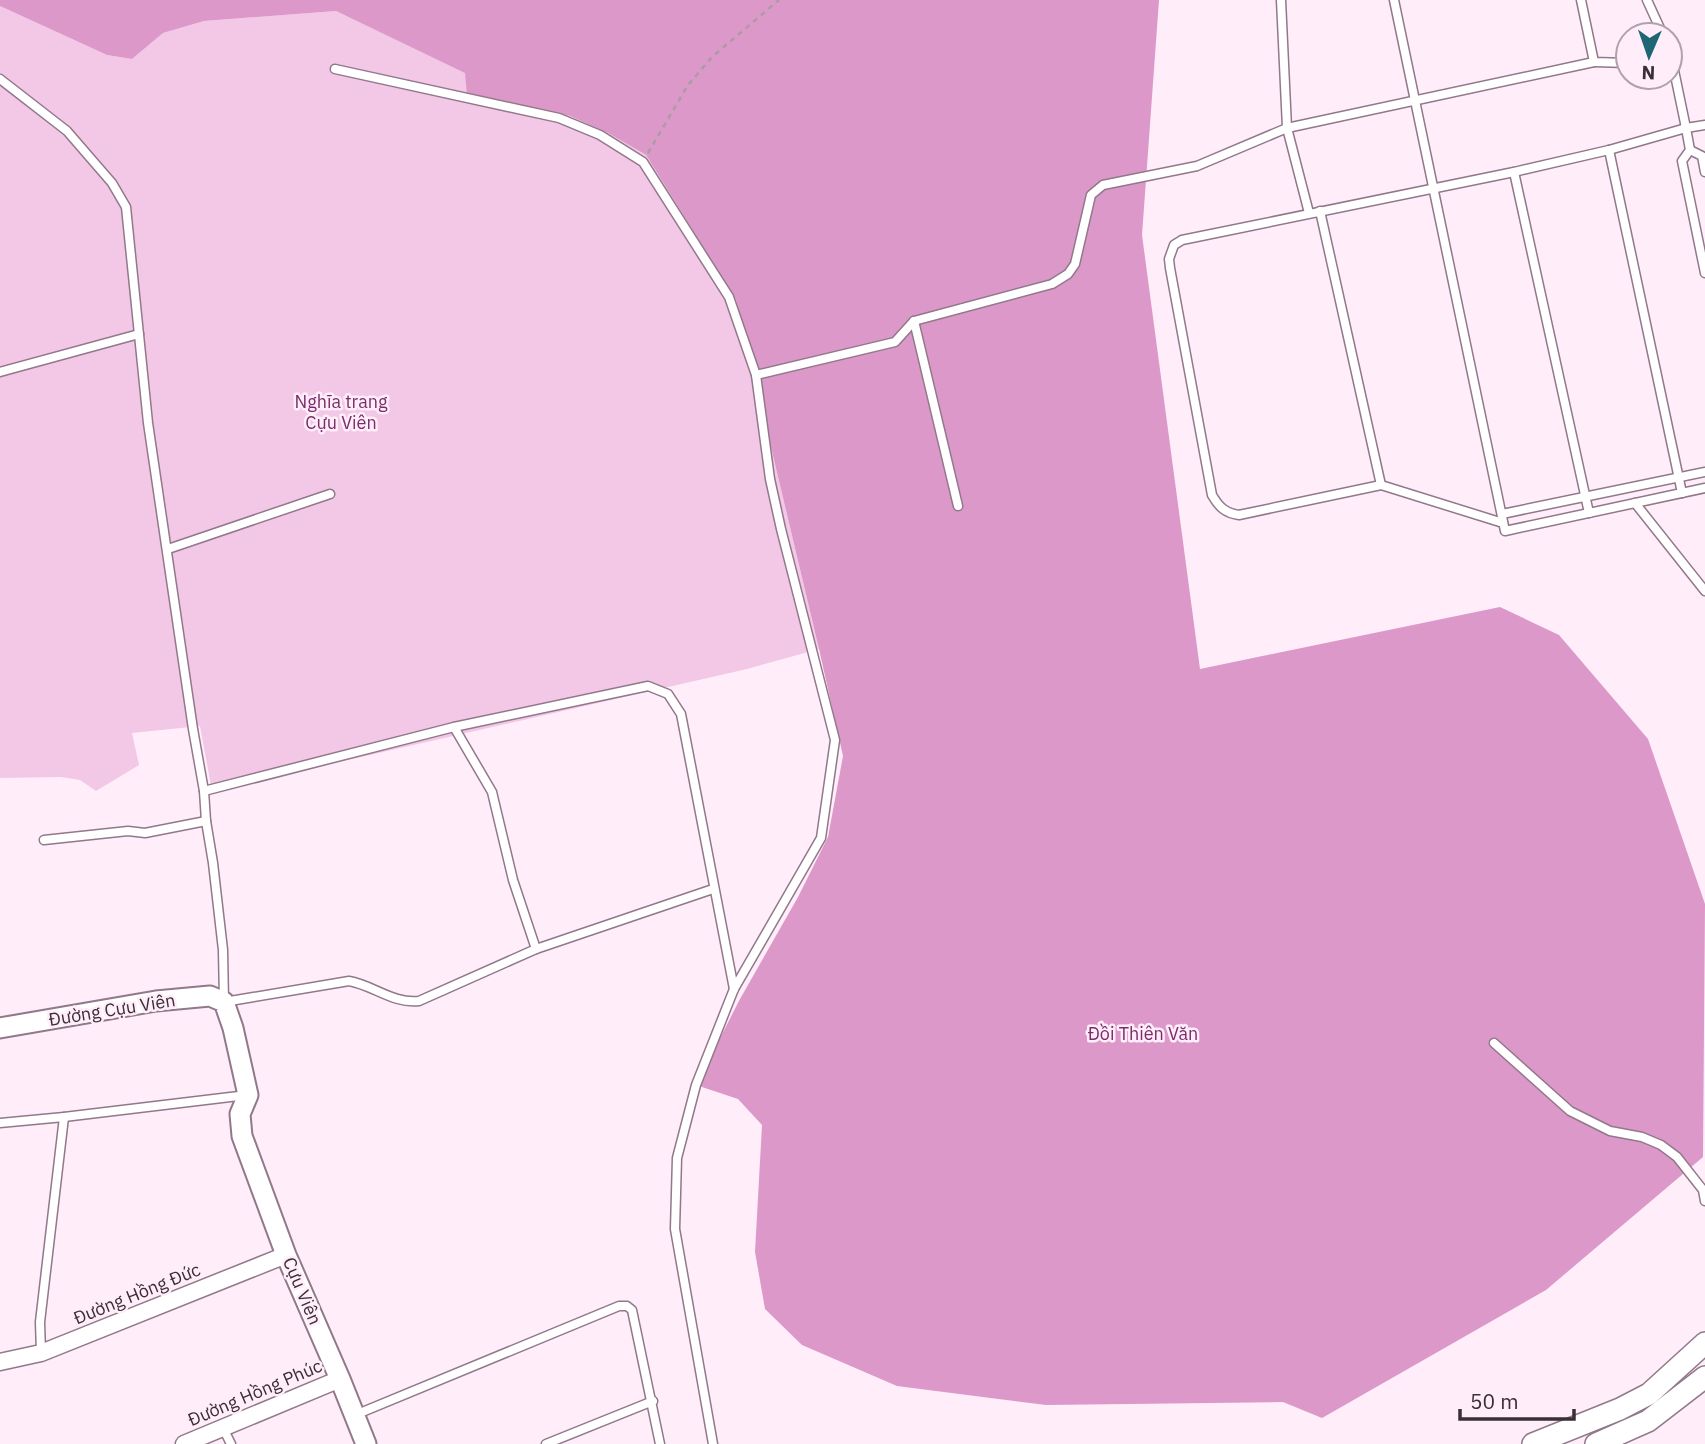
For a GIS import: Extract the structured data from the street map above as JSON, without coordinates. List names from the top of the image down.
{
  "streets": {
    "street": [
      "Đường Cựu Viên",
      "Cựu Viên",
      "Đường Hồng Đức",
      "Đường Hồng Phúc"
    ]
  },
  "crossings": [
    ["Cựu Viên", "Đường Hồng Đức"],
    ["Cựu Viên", "Đường Hồng Phúc"]
  ],
  "parks": ["Nghĩa trang Cựu Viên", "Đồi Thiên Văn"],
  "scale_bar": "50 m",
  "north": "bottom"
}
